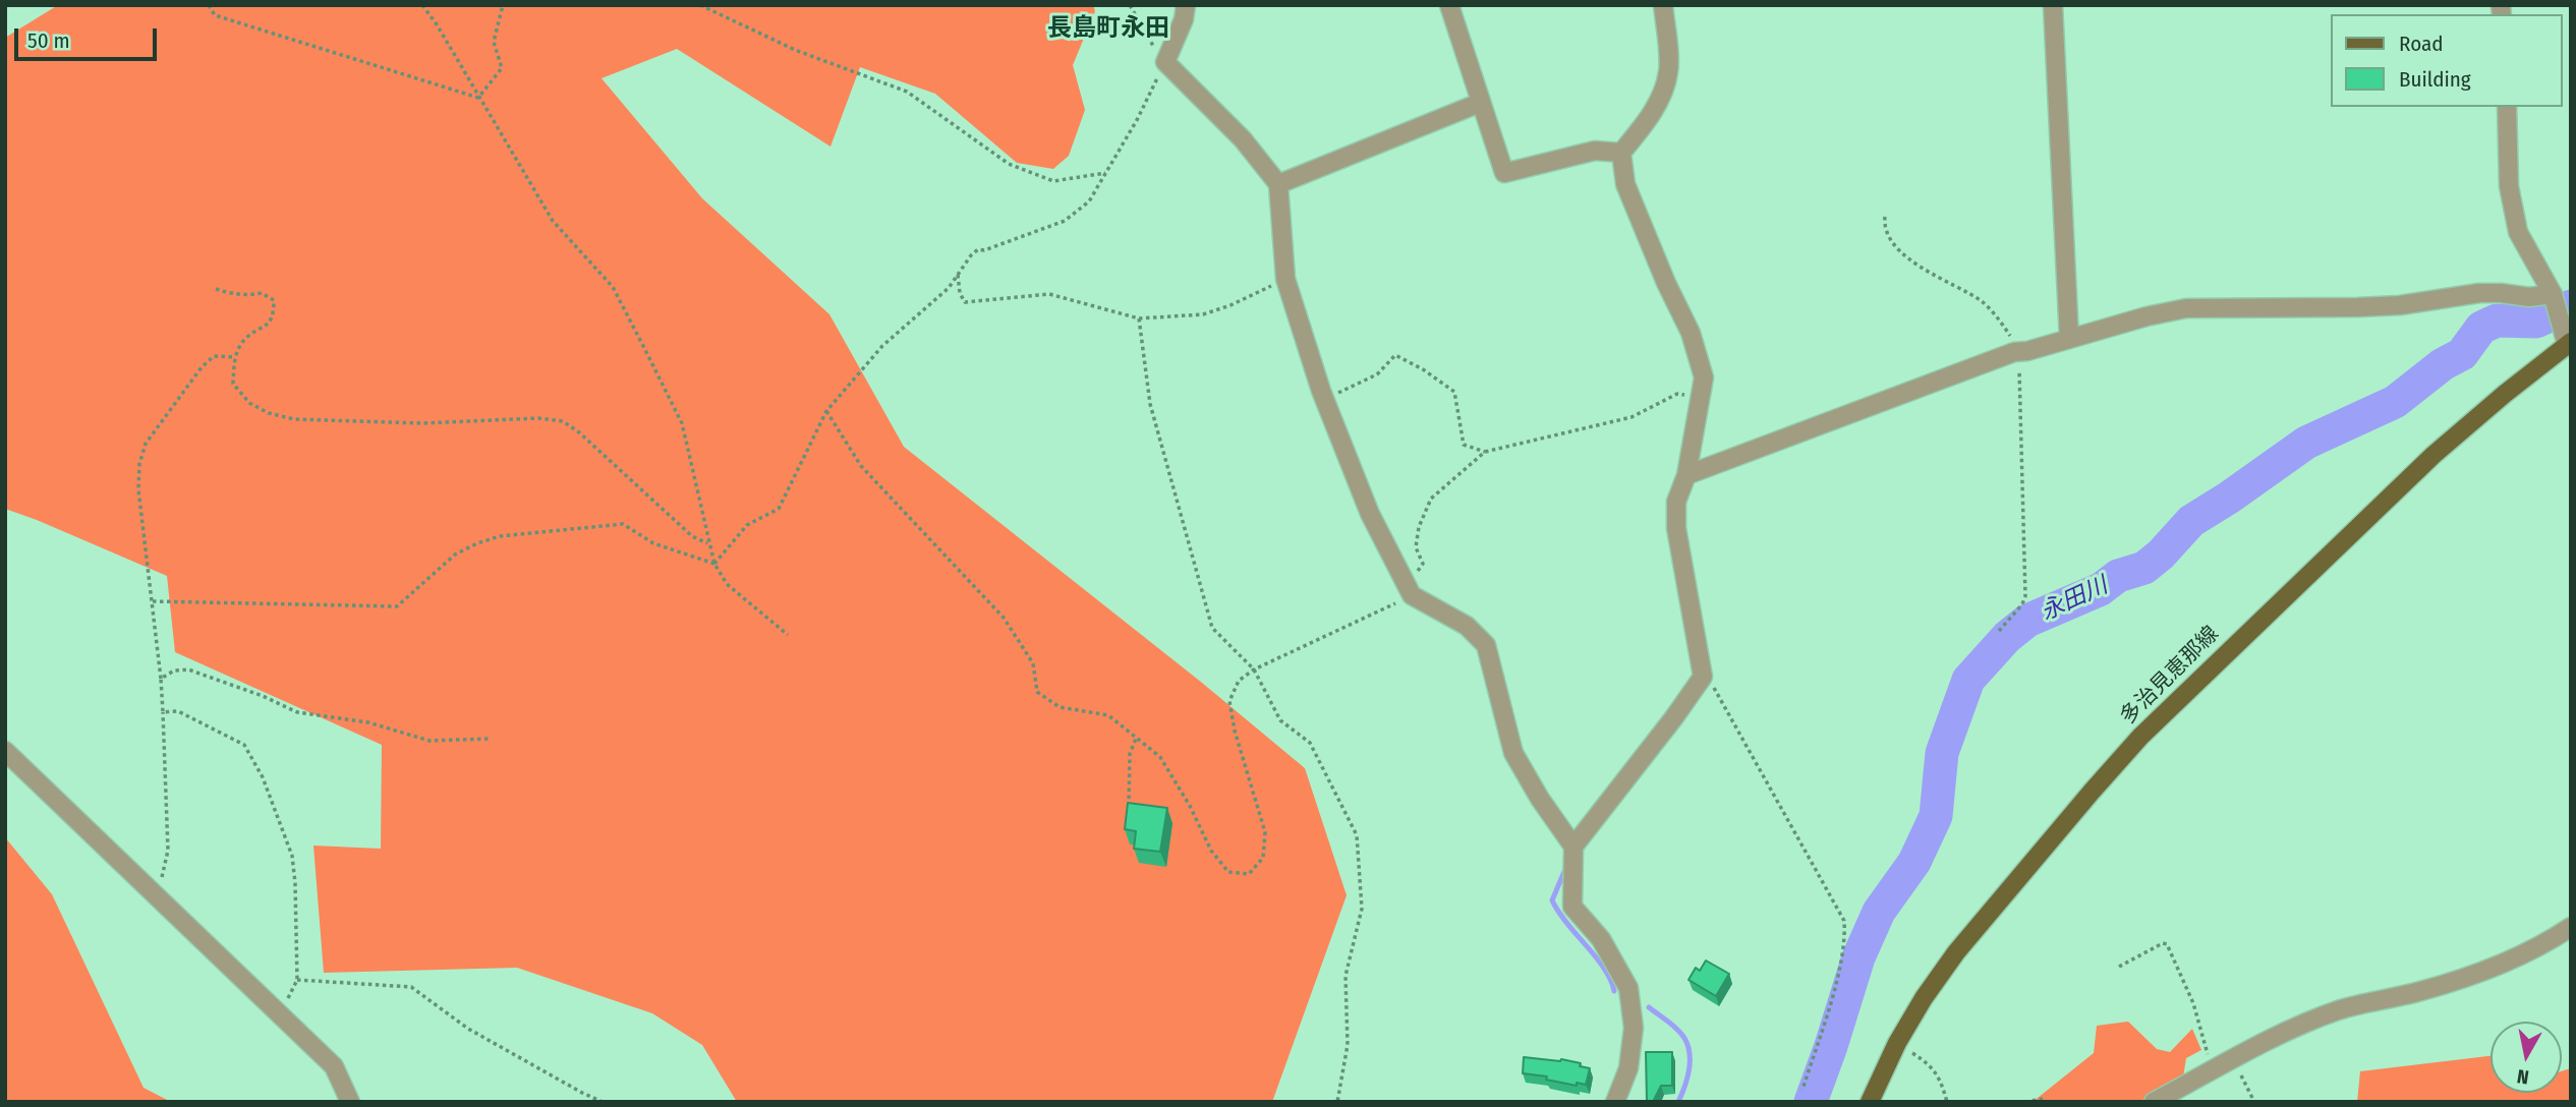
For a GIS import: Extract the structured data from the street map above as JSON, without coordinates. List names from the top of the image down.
{
  "streets": {
    "main road": ["多治見恵那線"]
  },
  "districts": ["長島町永田"],
  "water": ["永田川"],
  "legend": ["Road", "Building"],
  "scale_bar": "50 m",
  "north": "bottom"
}
